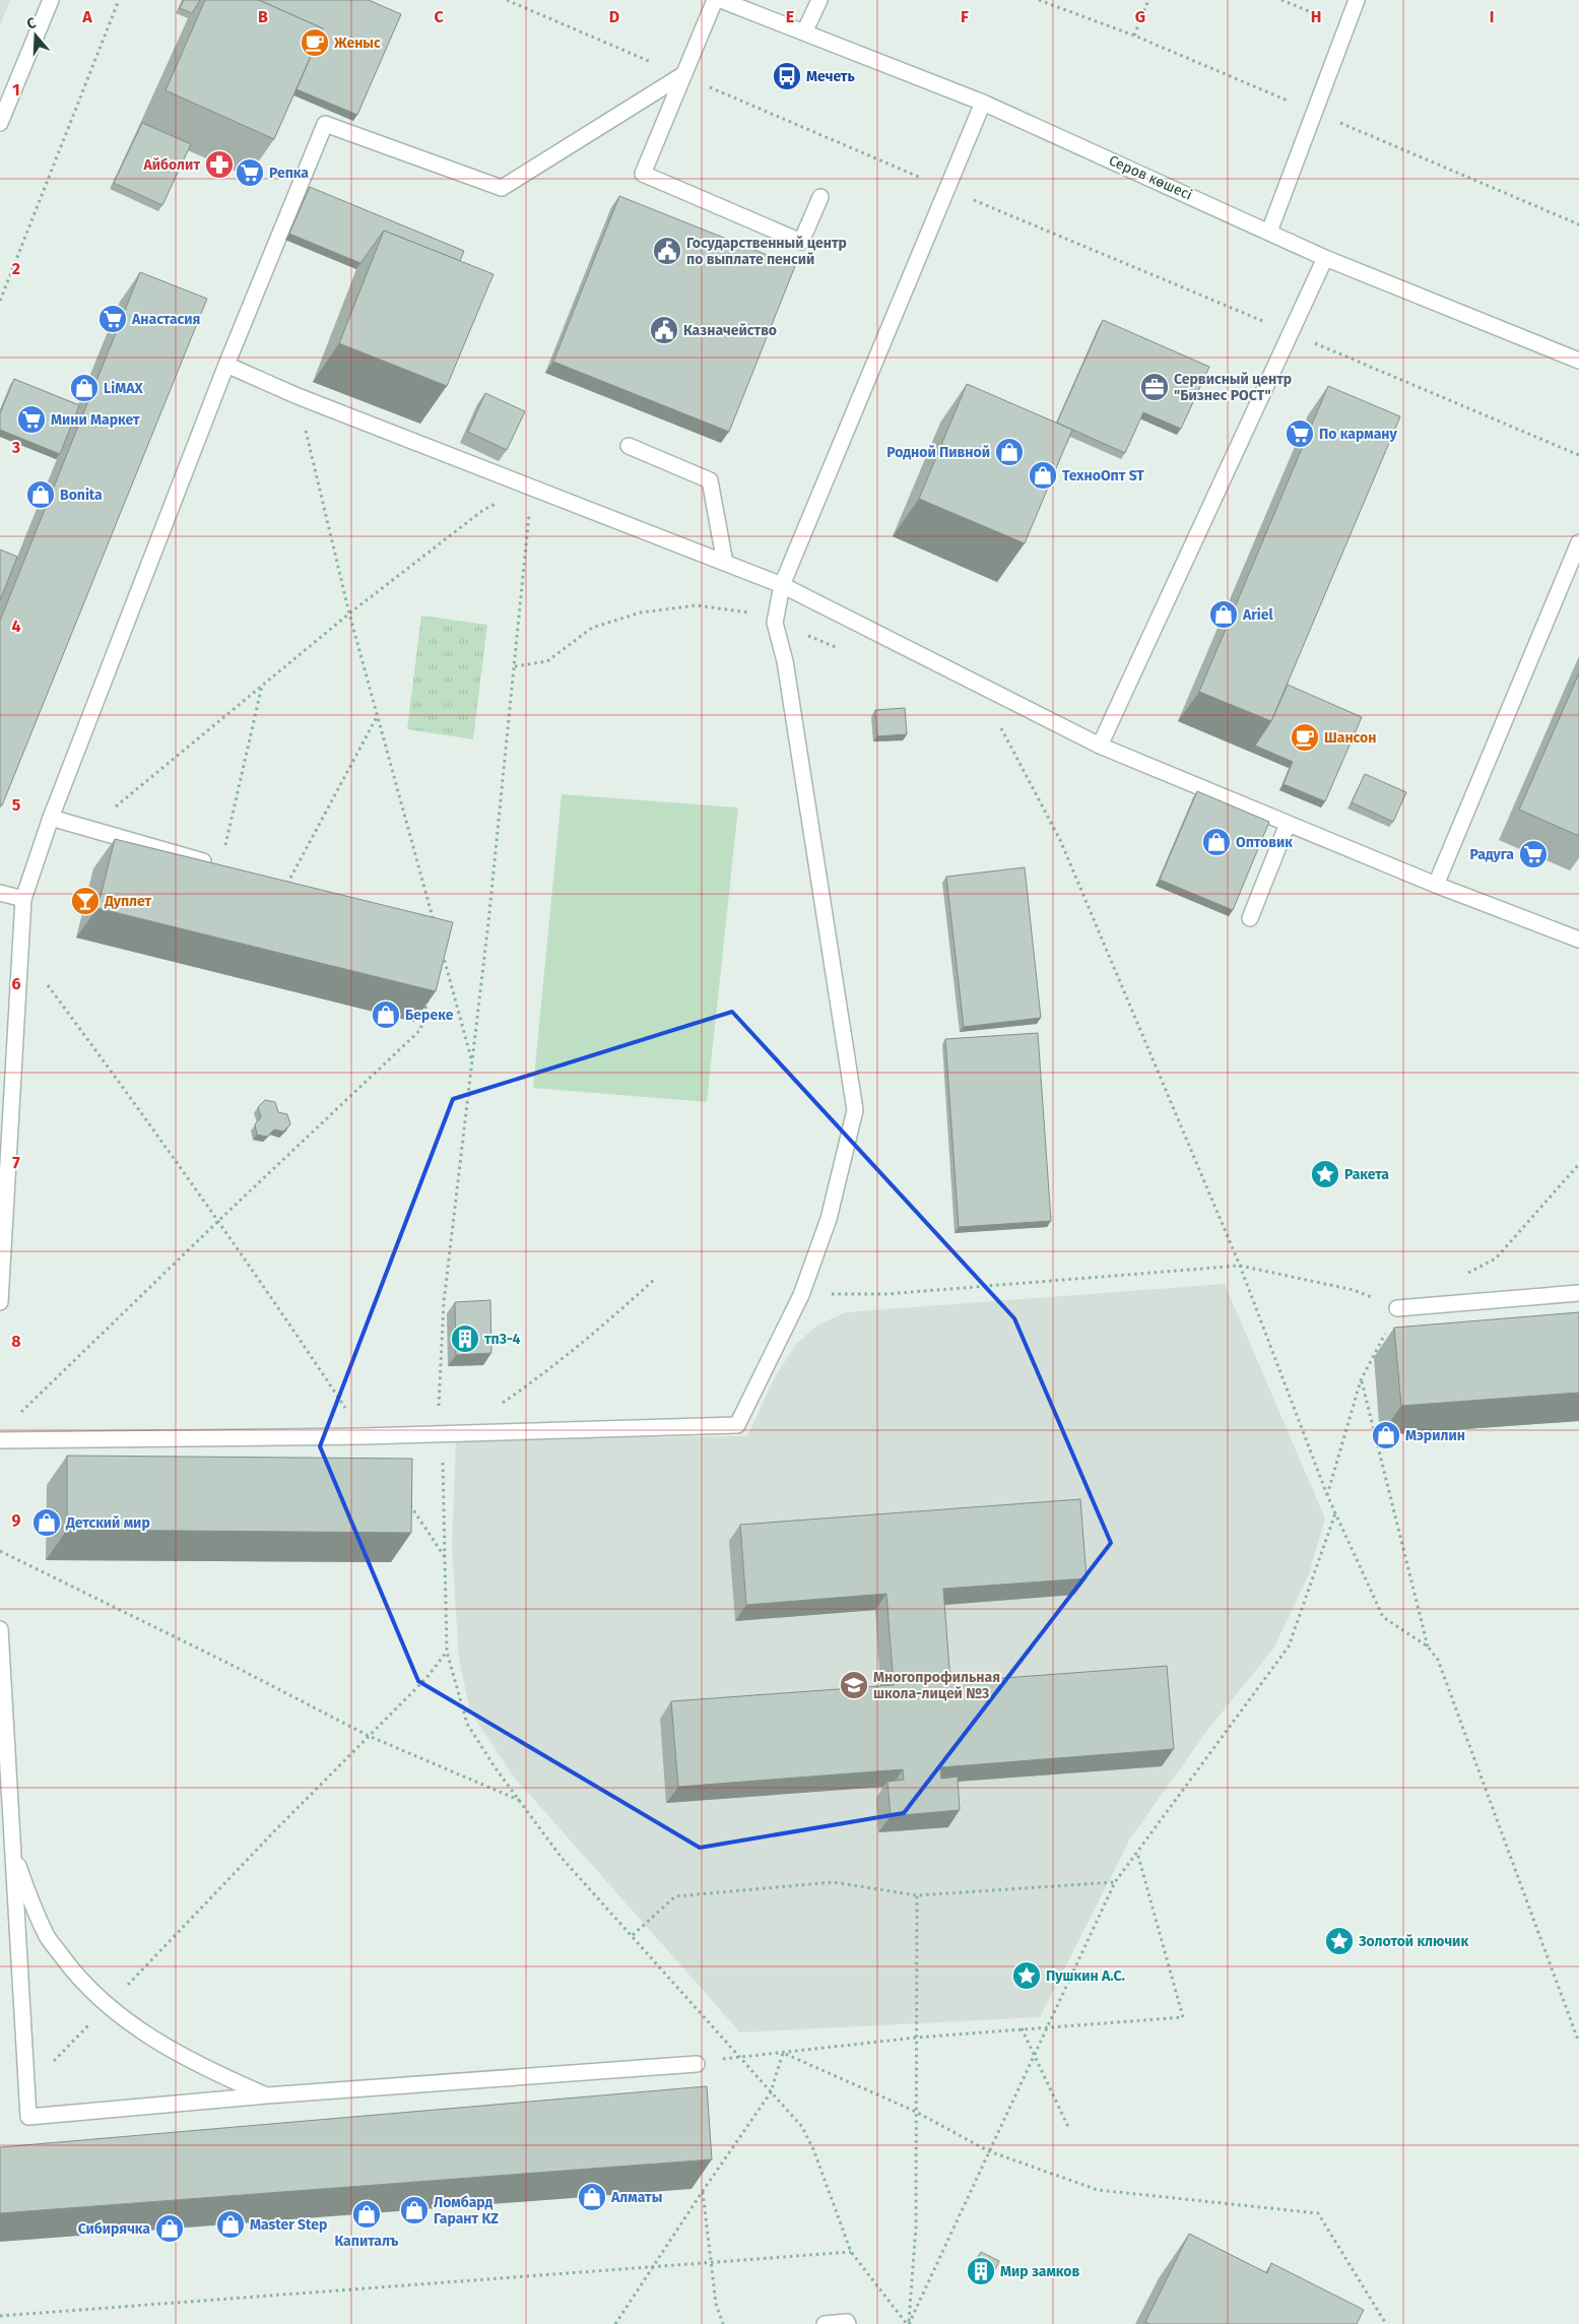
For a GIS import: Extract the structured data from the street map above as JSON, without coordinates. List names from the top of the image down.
{
  "streets": {
    "street": ["Серов көшесі"]
  },
  "places": {
    "cafe": ["Женыс", "Шансон"],
    "bus stop": ["Мечеть"],
    "pharmacy": ["Айболит"],
    "supermarket": [
      "Репка",
      "Анастасия",
      "Мини Маркет",
      "По карману",
      "Радуга"
    ],
    "public building": ["Государственный центр по выплате пенсий", "Казначейство"],
    "office": ["Сервисный центр \"Бизнес РОСТ\""],
    "shop": [
      "LiMAX",
      "Родной Пивной",
      "ТехноОпт ST",
      "Bonita",
      "Ariel",
      "Оптовик",
      "Береке",
      "Мэрилин",
      "Детский мир",
      "Алматы",
      "Ломбард Гарант KZ",
      "Капиталъ",
      "Master Step",
      "Сибирячка"
    ],
    "bar": ["Дуплет"],
    "place": ["Ракета", "Золотой ключик", "Пушкин А.С."],
    "building": ["тп3-4", "Мир замков"],
    "school or university": ["Многопрофильная школа-лицей №3"]
  },
  "north": "top",
  "grid": {
    "columns": [
      "A",
      "B",
      "C",
      "D",
      "E",
      "F",
      "G",
      "H",
      "I"
    ],
    "rows": [
      "1",
      "2",
      "3",
      "4",
      "5",
      "6",
      "7",
      "8",
      "9"
    ]
  }
}
